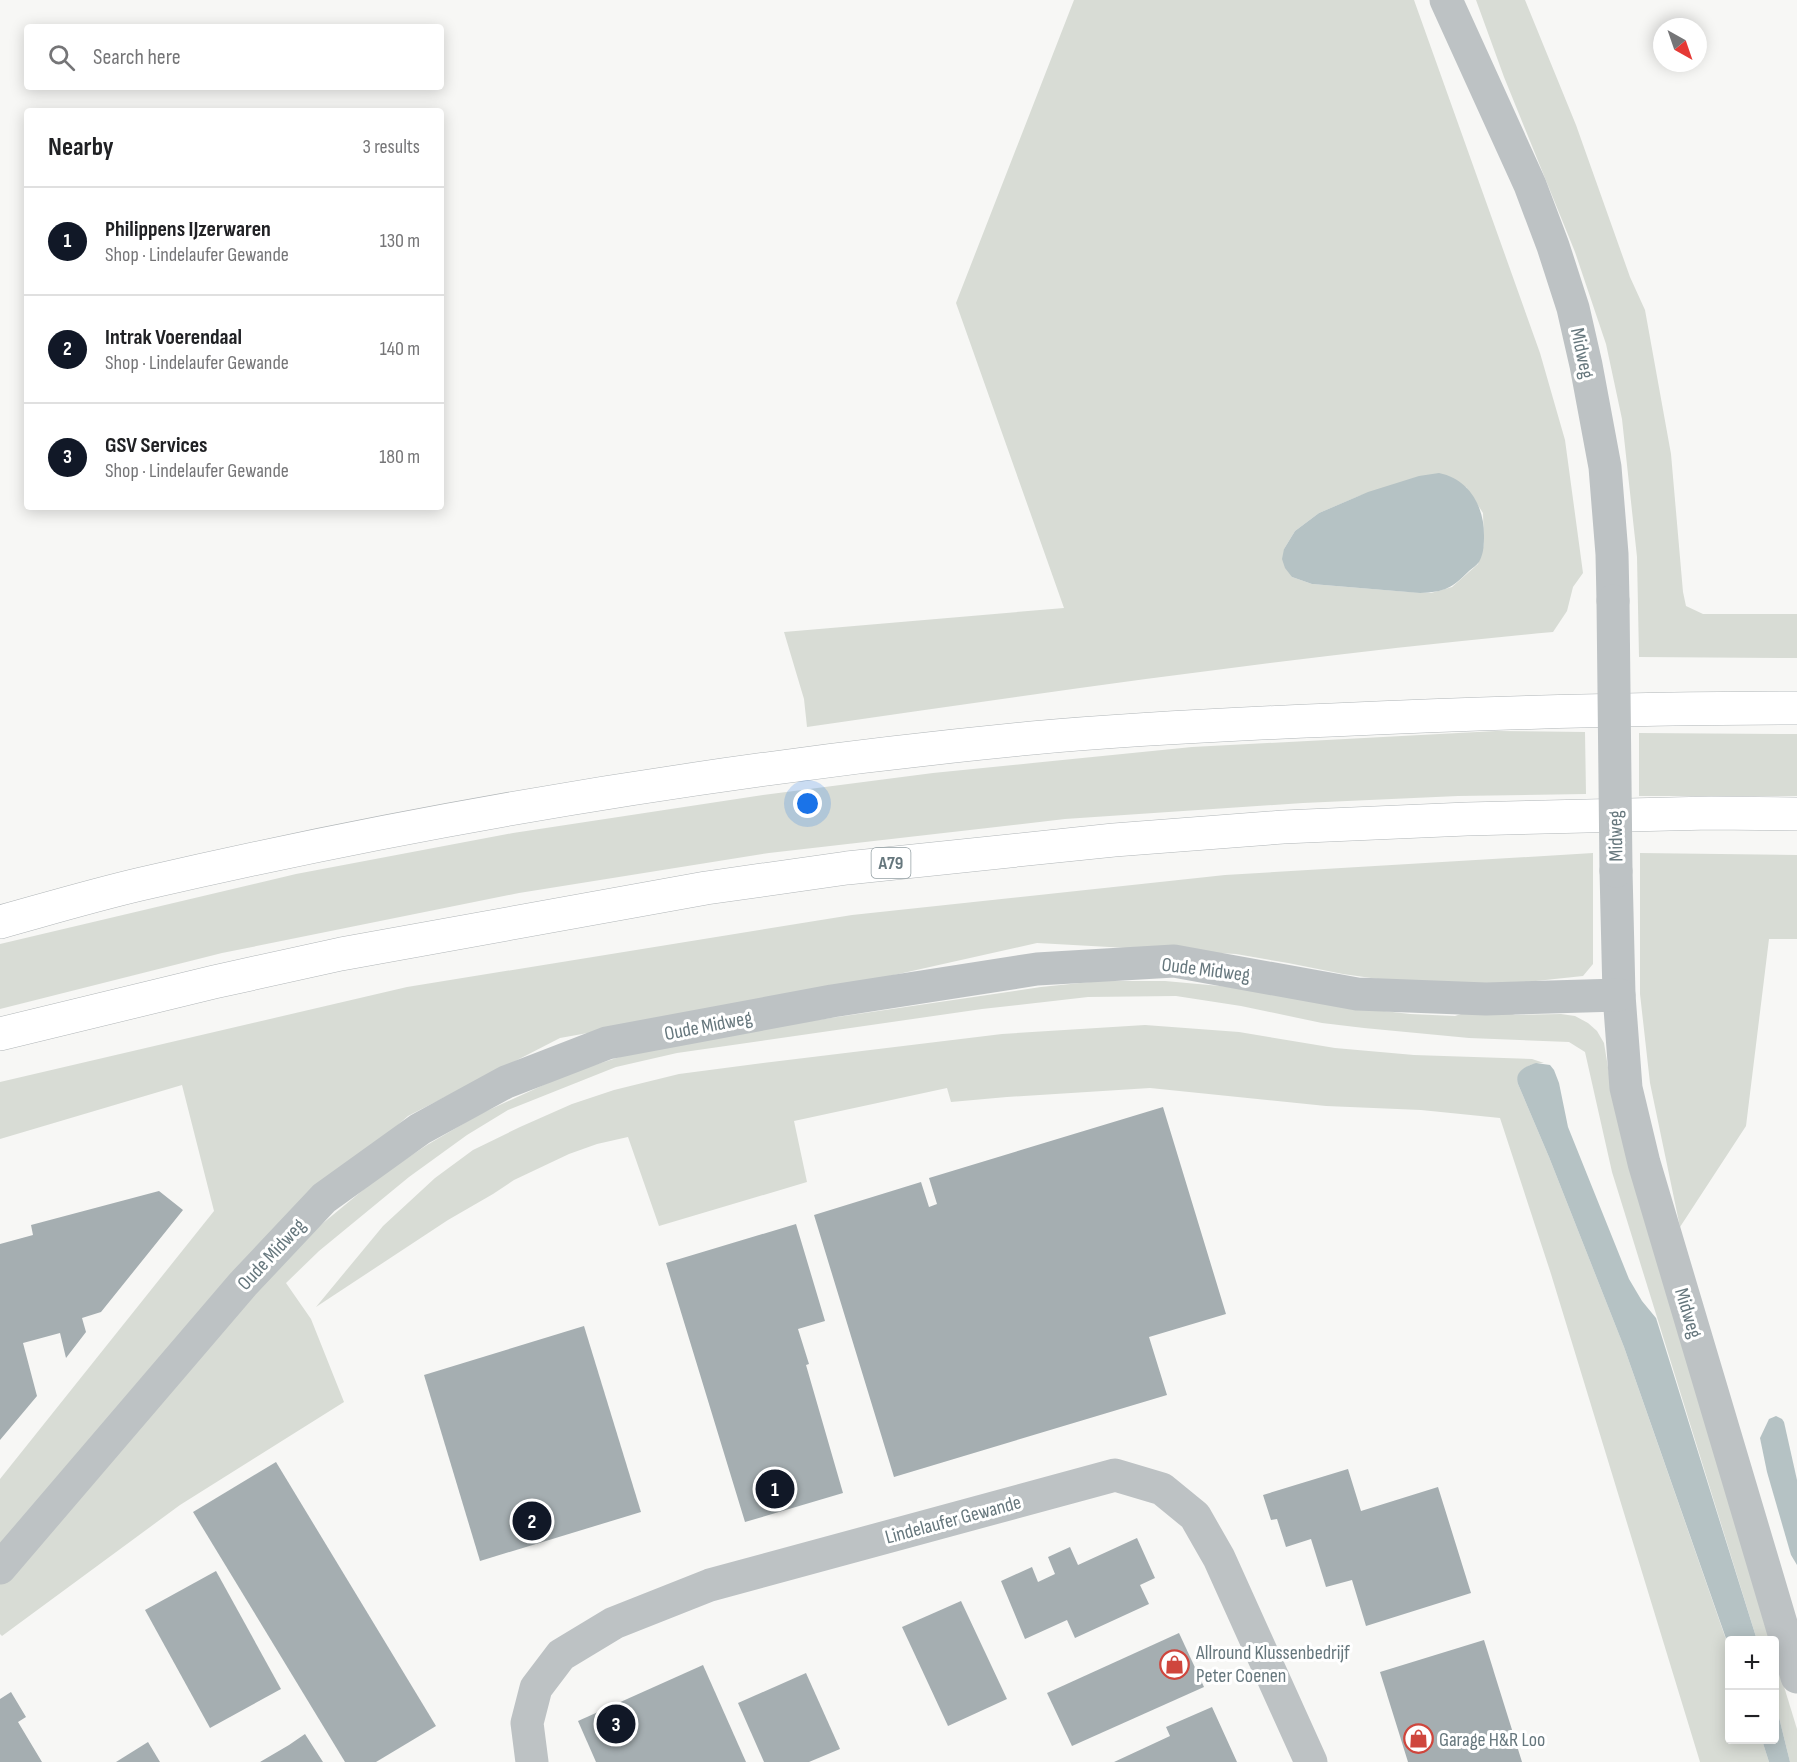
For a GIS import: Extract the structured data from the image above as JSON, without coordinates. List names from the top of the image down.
{
  "streets": {
    "highway": ["A79"],
    "street": ["Midweg", "Oude Midweg", "Lindelaufer Gewande"]
  },
  "crossings": [
    ["Midweg", "Oude Midweg"]
  ],
  "places": {
    "shop": ["Allround Klussenbedrijf Peter Coenen", "Garage H&R Loo"]
  },
  "north": "bottom right",
  "page": {
    "search": "Search here",
    "heading": ["Nearby", "3 results"],
    "list": [
      {
        "mark": "1",
        "name": "Philippens IJzerwaren",
        "note": "Shop · Lindelaufer Gewande",
        "value": "130 m"
      },
      {
        "mark": "2",
        "name": "Intrak Voerendaal",
        "note": "Shop · Lindelaufer Gewande",
        "value": "140 m"
      },
      {
        "mark": "3",
        "name": "GSV Services",
        "note": "Shop · Lindelaufer Gewande",
        "value": "180 m"
      }
    ],
    "pins": ["1", "2", "3"],
    "map_buttons": ["+", "−"]
  }
}
